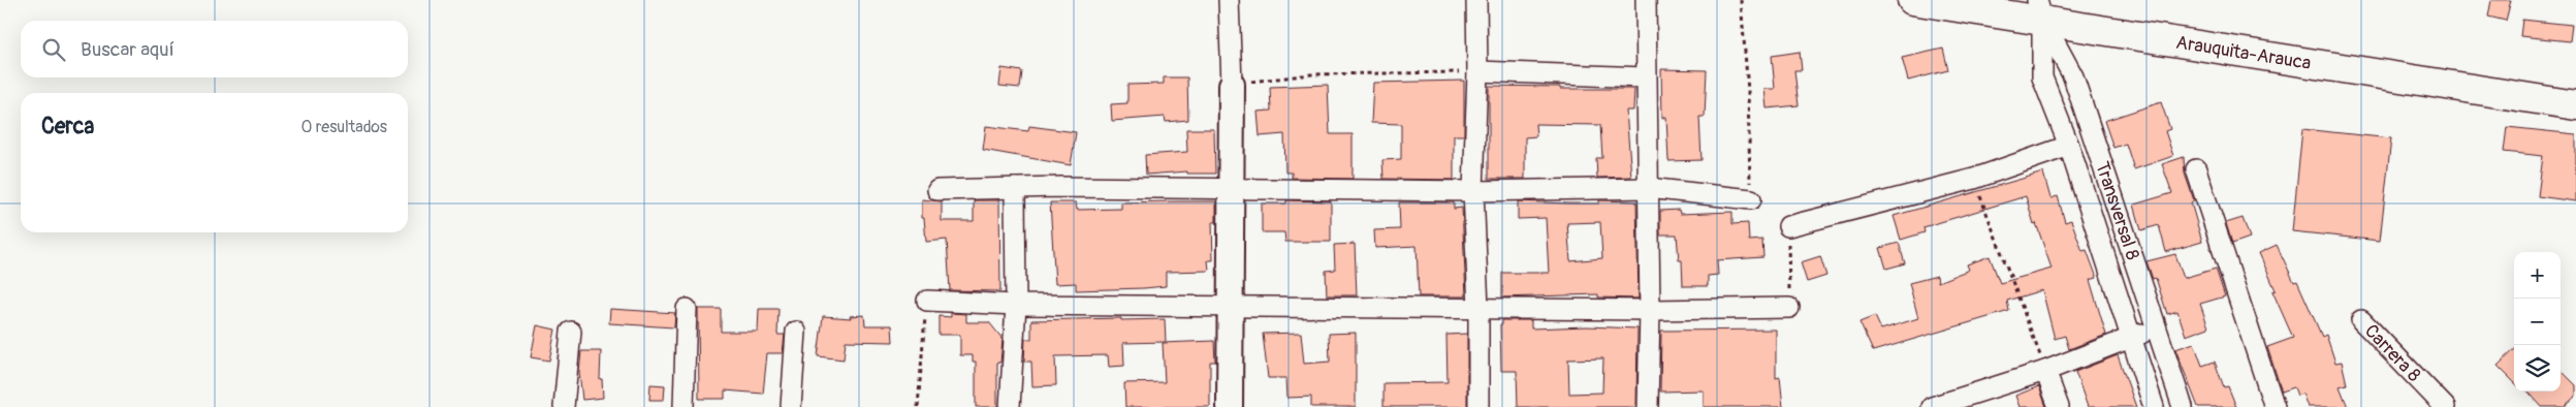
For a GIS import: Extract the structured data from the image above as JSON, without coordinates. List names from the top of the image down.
{
  "streets": {
    "main road": ["Arauquita-Arauca"],
    "street": ["Transversal 8", "Carrera 8"]
  },
  "crossings": [
    ["Arauquita-Arauca", "Transversal 8"]
  ],
  "page": {
    "search": "Buscar aquí",
    "heading": ["Cerca", "0 resultados"],
    "map_buttons": ["+", "−"]
  }
}
